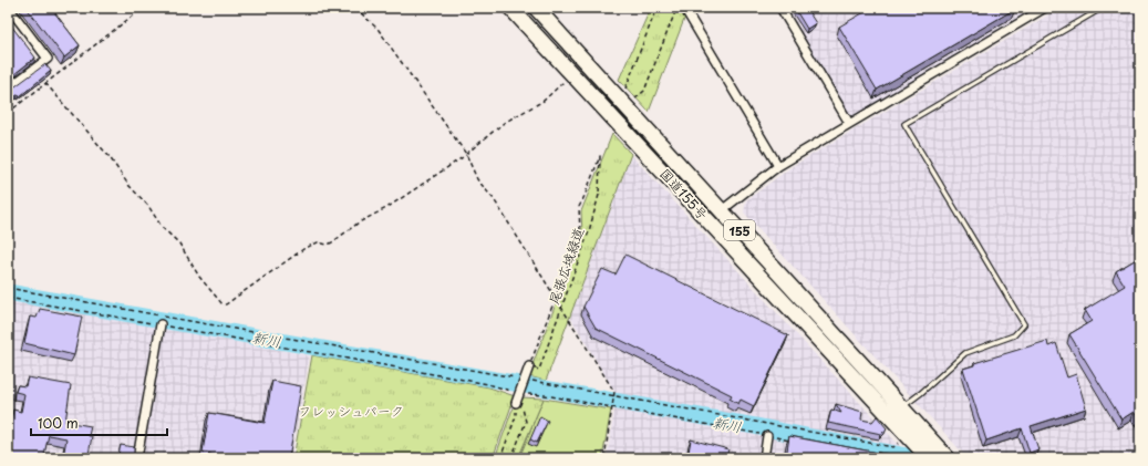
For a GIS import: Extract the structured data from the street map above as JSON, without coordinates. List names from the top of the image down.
{
  "streets": {
    "highway": ["国道155号", "155"],
    "path": ["尾張広域緑道"]
  },
  "water": ["新川"],
  "parks": ["フレッシュパーク"],
  "scale_bar": "100 m"
}
